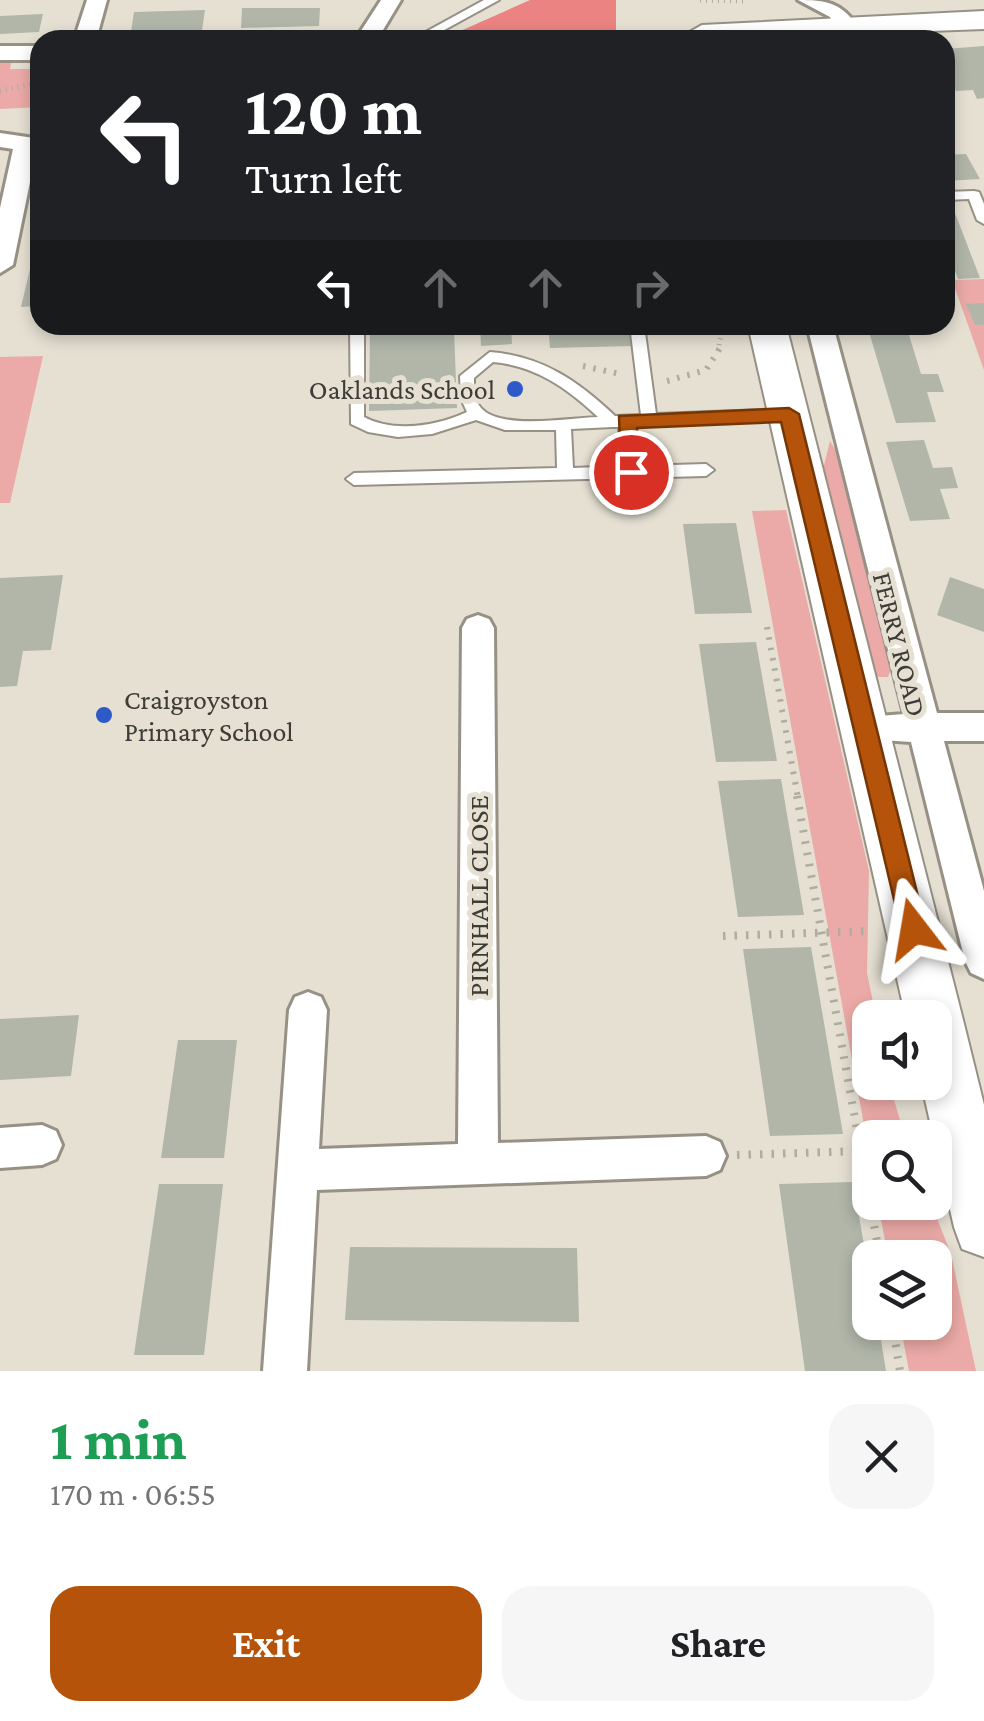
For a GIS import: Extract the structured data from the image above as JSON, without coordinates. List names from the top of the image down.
{
  "streets": {
    "main road": ["FERRY ROAD"],
    "street": ["PIRNHALL CLOSE"]
  },
  "places": ["Oaklands School", "Craigroyston Primary School"],
  "page": {
    "turn": ["120 m", "Turn left"],
    "heading": ["1 min", "170 m · 06:55"],
    "buttons": ["Exit", "Share"]
  }
}
